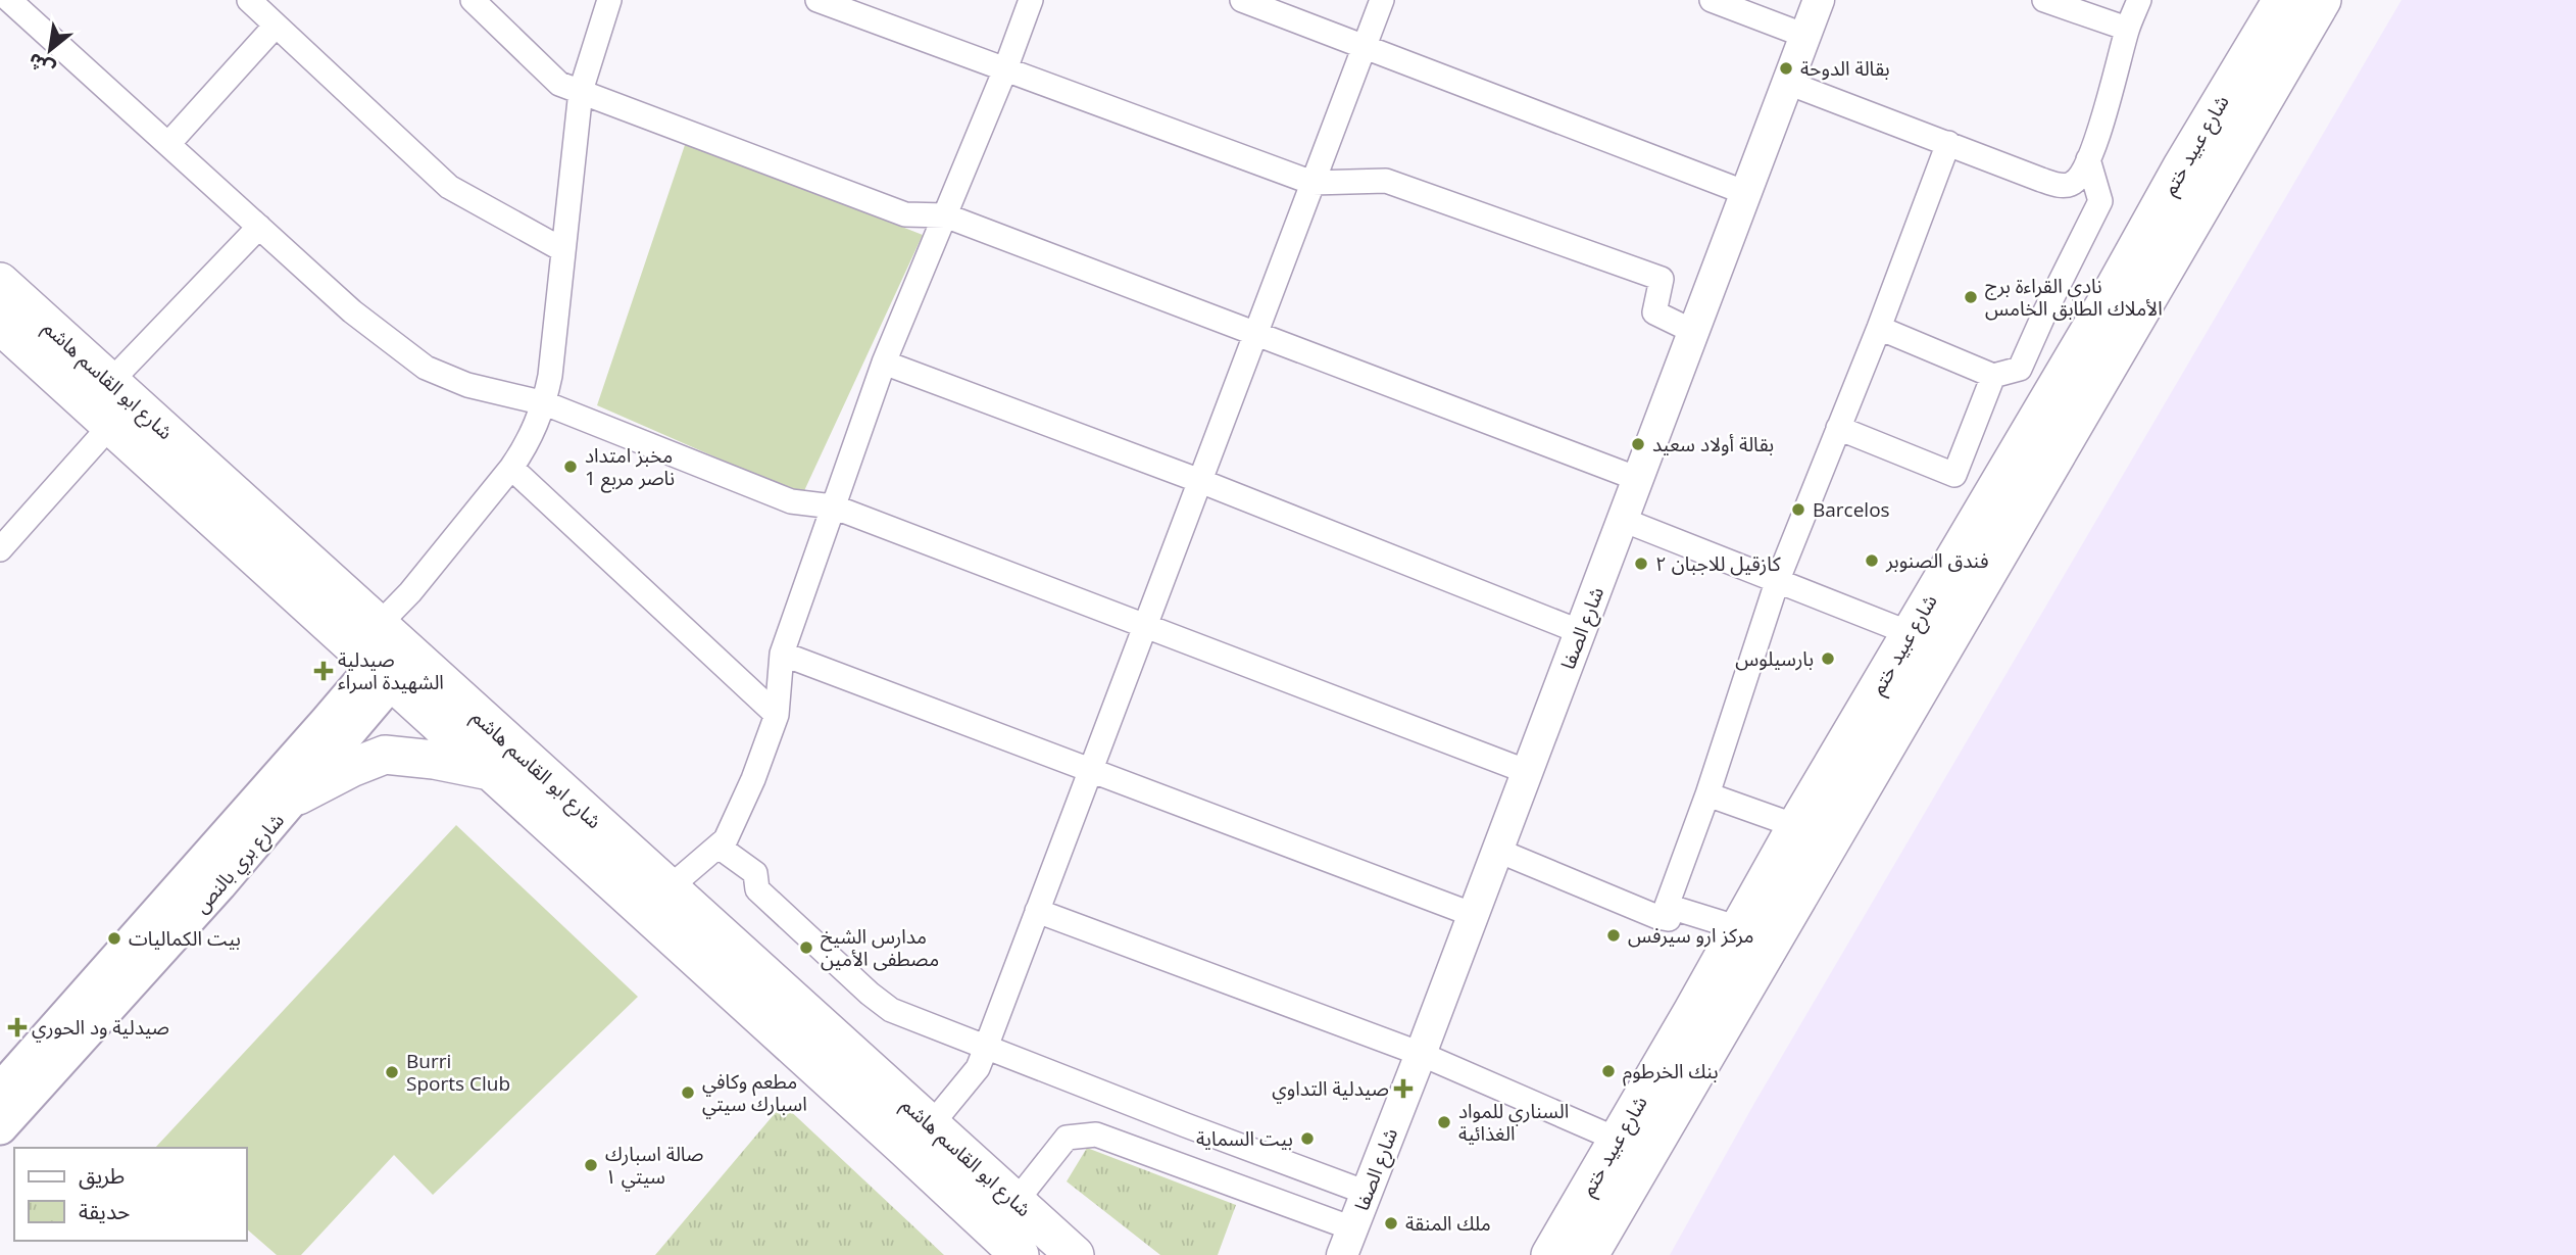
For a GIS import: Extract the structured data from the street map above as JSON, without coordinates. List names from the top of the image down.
{
  "streets": {
    "main road": ["شارع عبيد ختم", "شارع ابو القاسم هاشم", "شارع بري بالنص"],
    "street": ["شارع الصفا"]
  },
  "crossings": [
    ["شارع ابو القاسم هاشم", "شارع بري بالنص"]
  ],
  "places": {
    "other": [
      "بقالة الدوحة",
      "نادي القراءة برج الأملاك الطابق الخامس",
      "بقالة أولاد سعيد",
      "مخبز امتداد ناصر مربع 1",
      "Barcelos",
      "فندق الصنوبر",
      "كازقيل للاجبان ٢",
      "بارسيلوس",
      "مركز ارو سيرفس",
      "بيت الكماليات",
      "مدارس الشيخ مصطفى الأمين",
      "بنك الخرطوم",
      "Burri Sports Club",
      "مطعم وكافي اسبارك سيتي",
      "السناري للمواد الغذائية",
      "بيت السماية",
      "صالة اسبارك سيتي ١",
      "ملك المنقة"
    ],
    "health": ["صيدلية الشهيدة اسراء", "صيدلية ود الحوري", "صيدلية التداوي"]
  },
  "legend": ["طريق", "حديقة"],
  "north": "bottom left"
}
